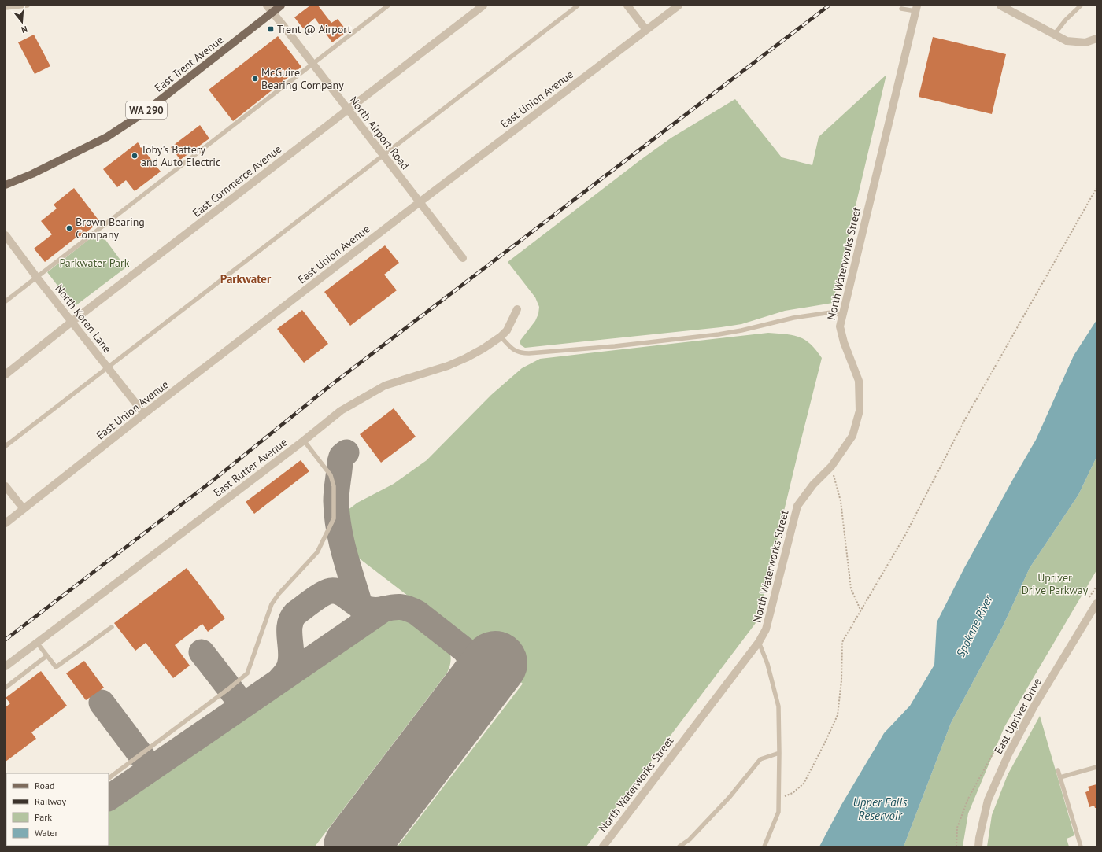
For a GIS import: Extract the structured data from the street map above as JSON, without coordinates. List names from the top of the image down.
{
  "streets": {
    "main road": ["East Trent Avenue", "WA 290"],
    "street": [
      "East Union Avenue",
      "North Airport Road",
      "East Commerce Avenue",
      "North Waterworks Street",
      "North Koren Lane",
      "East Rutter Avenue",
      "East Upriver Drive"
    ]
  },
  "crossings": [
    ["East Trent Avenue", "North Airport Road"],
    ["East Union Avenue", "North Airport Road"],
    ["East Union Avenue", "North Koren Lane"],
    ["North Airport Road", "East Commerce Avenue"],
    ["East Commerce Avenue", "North Koren Lane"]
  ],
  "districts": ["Parkwater"],
  "water": ["Spokane River", "Upper Falls Reservoir"],
  "parks": ["Parkwater Park", "Upriver Drive Parkway"],
  "places": {
    "transit": ["Trent @ Airport"],
    "other": ["McGuire Bearing Company", "Toby's Battery and Auto Electric", "Brown Bearing Company"]
  },
  "legend": [
    "Road",
    "Railway",
    "Park",
    "Water"
  ],
  "north": "bottom"
}
